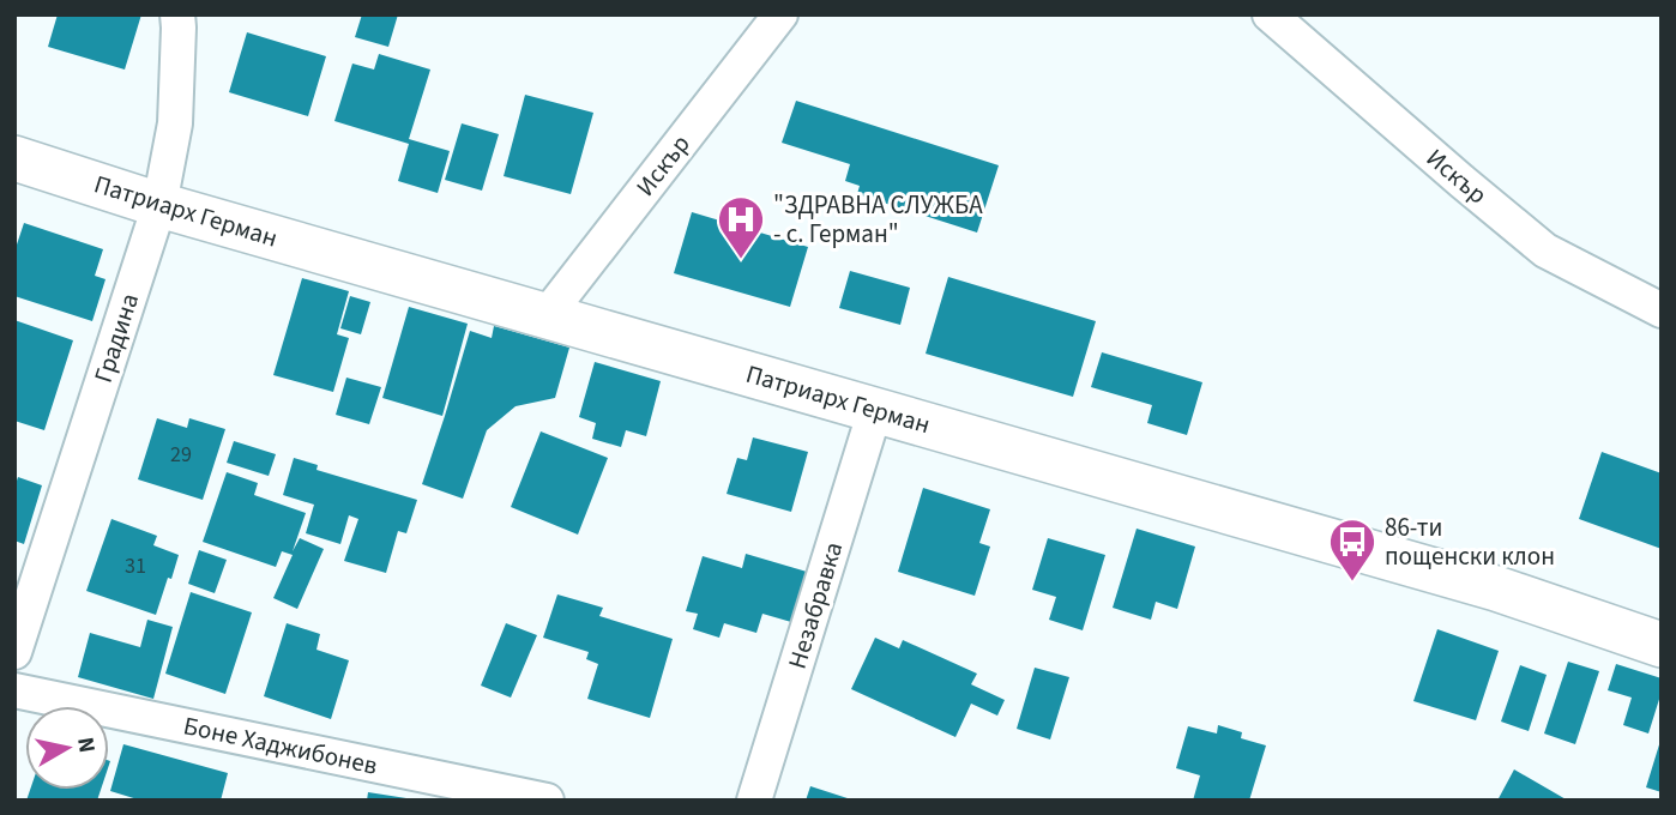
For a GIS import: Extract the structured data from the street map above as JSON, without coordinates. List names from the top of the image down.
{
  "streets": {
    "street": [
      "Искър",
      "Патриарх Герман",
      "Градина",
      "Незабравка",
      "Боне Хаджибонев"
    ]
  },
  "crossings": [
    ["Искър", "Патриарх Герман"],
    ["Патриарх Герман", "Градина"],
    ["Патриарх Герман", "Незабравка"]
  ],
  "places": {
    "hospital": ["\"ЗДРАВНА СЛУЖБА - с. Герман\""],
    "bus stop": ["86-ти пощенски клон"]
  },
  "house_numbers": ["29", "31"],
  "north": "right"
}
